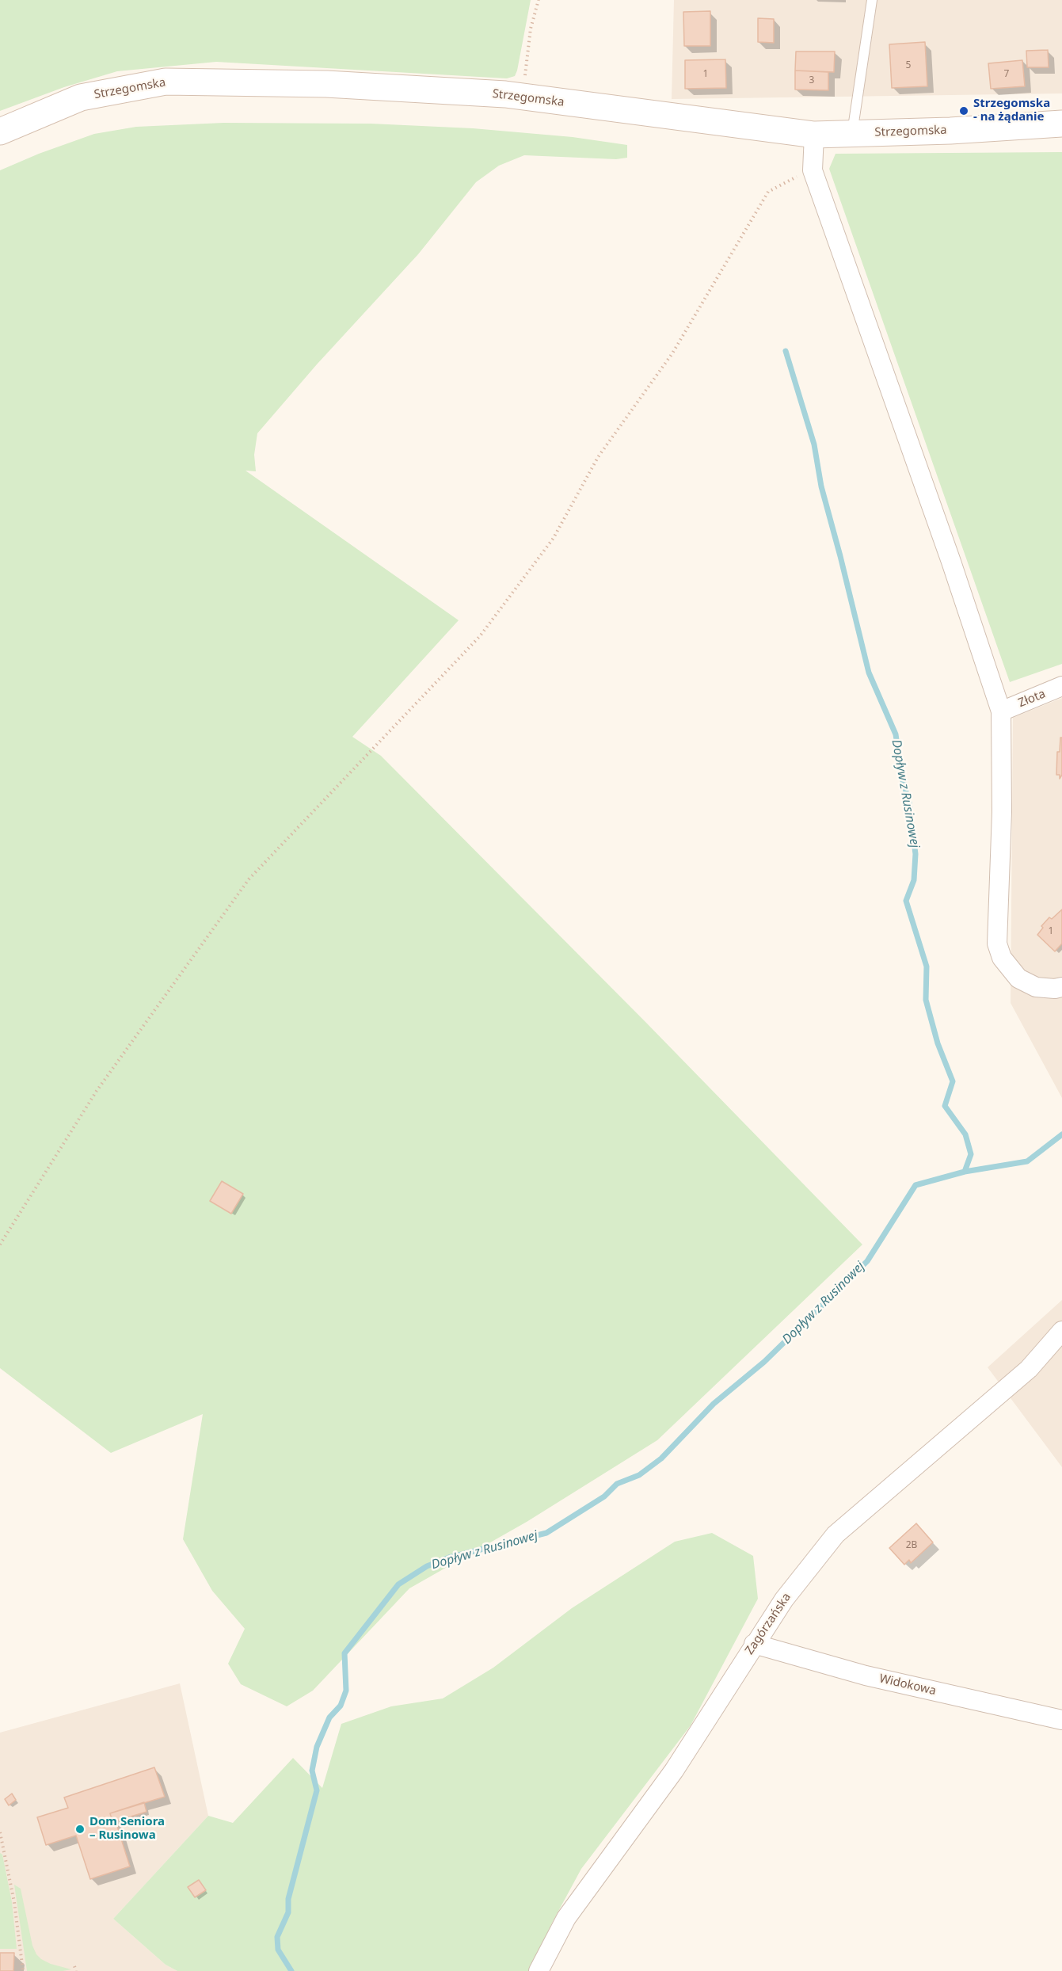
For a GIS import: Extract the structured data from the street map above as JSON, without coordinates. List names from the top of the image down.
{
  "streets": {
    "main road": ["Strzegomska"],
    "street": ["Złota", "Zagórzańska", "Widokowa"]
  },
  "crossings": [
    ["Zagórzańska", "Widokowa"]
  ],
  "water": ["Dopływ z Rusinowej"],
  "places": ["Strzegomska - na żądanie", "Dom Seniora – Rusinowa"],
  "house_numbers": [
    "5",
    "1",
    "7",
    "3",
    "1",
    "2B"
  ]
}
